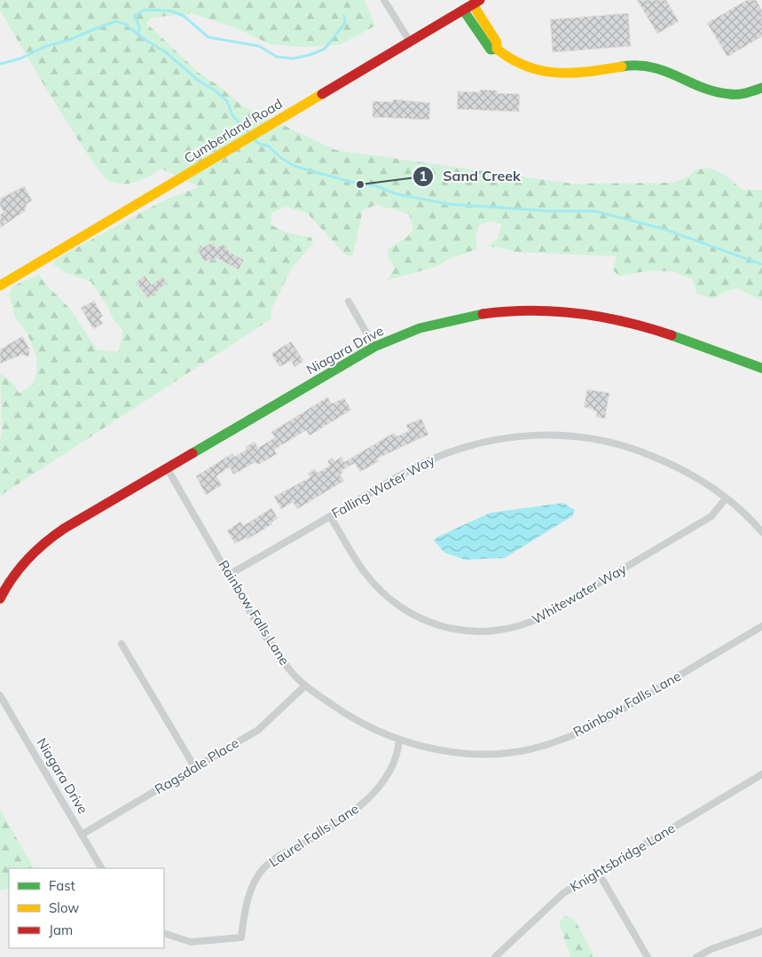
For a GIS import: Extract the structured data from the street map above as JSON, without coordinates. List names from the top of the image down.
{
  "streets": {
    "street": [
      "Cumberland Road",
      "Niagara Drive",
      "Falling Water Way",
      "Whitewater Way",
      "Rainbow Falls Lane",
      "Ragsdale Place",
      "Laurel Falls Lane",
      "Knightsbridge Lane"
    ]
  },
  "crossings": [
    ["Niagara Drive", "Rainbow Falls Lane"],
    ["Niagara Drive", "Ragsdale Place"],
    ["Falling Water Way", "Whitewater Way"],
    ["Falling Water Way", "Rainbow Falls Lane"],
    ["Rainbow Falls Lane", "Ragsdale Place"],
    ["Rainbow Falls Lane", "Laurel Falls Lane"]
  ],
  "places": ["Sand Creek"],
  "legend": ["Fast", "Slow", "Jam"]
}
